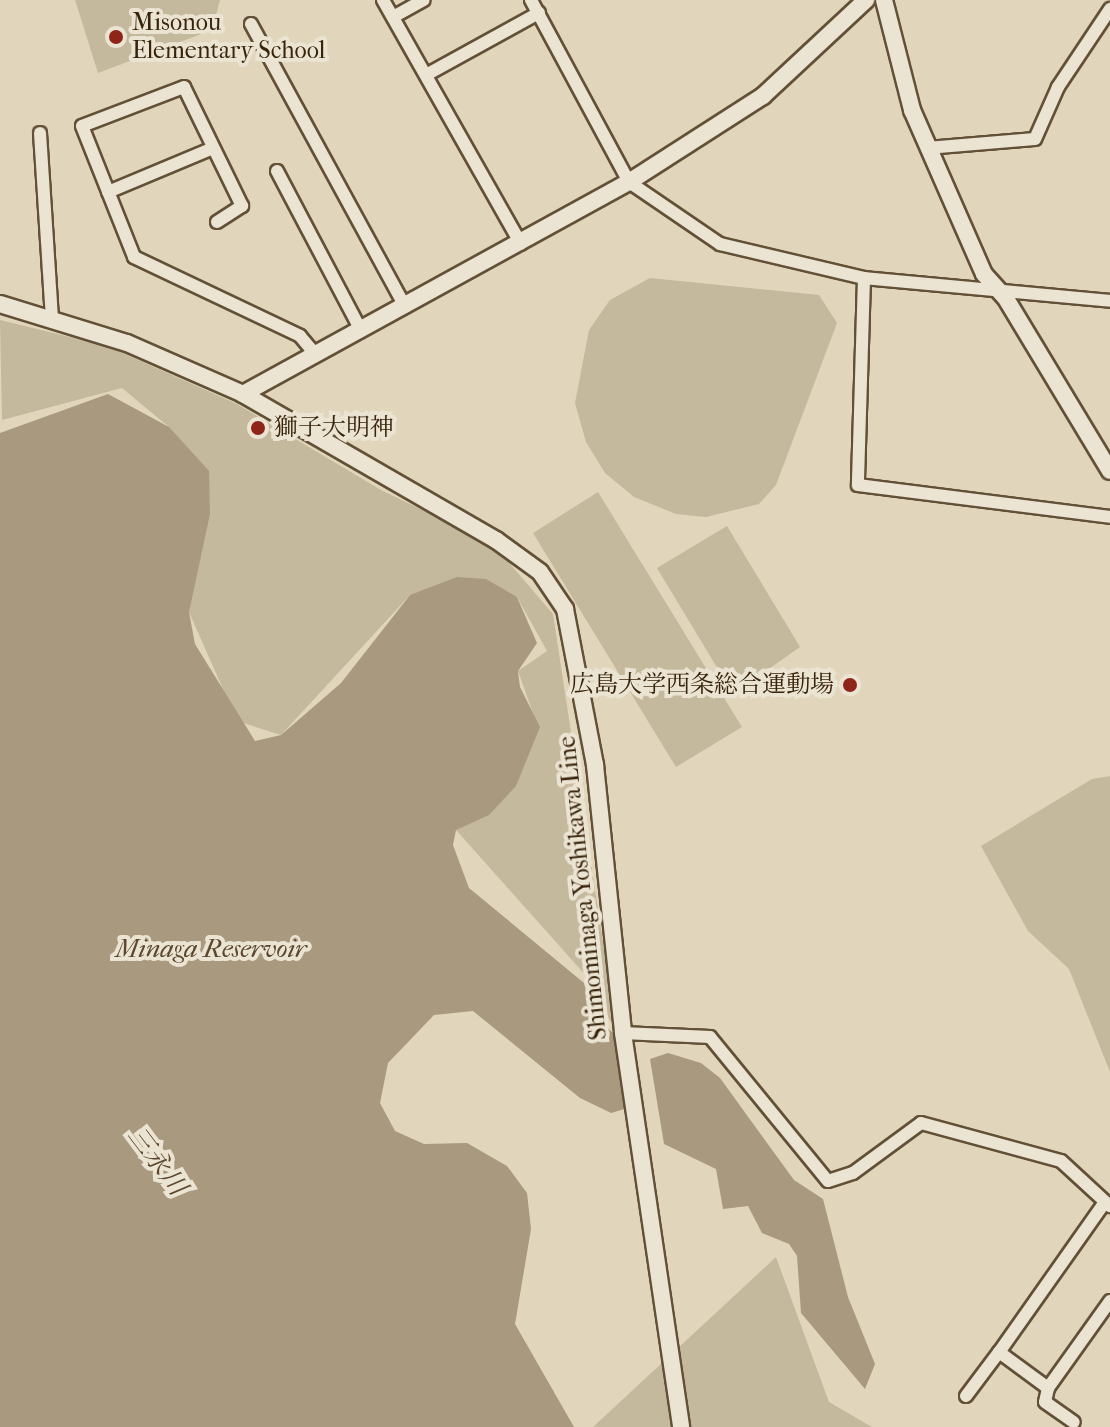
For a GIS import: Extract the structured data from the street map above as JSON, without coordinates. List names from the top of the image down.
{
  "streets": {
    "main road": ["Shimominaga Yoshikawa Line"]
  },
  "water": ["Minaga Reservoir", "三永川"],
  "places": ["Misonou Elementary School", "獅子大明神", "広島大学西条総合運動場"]
}
